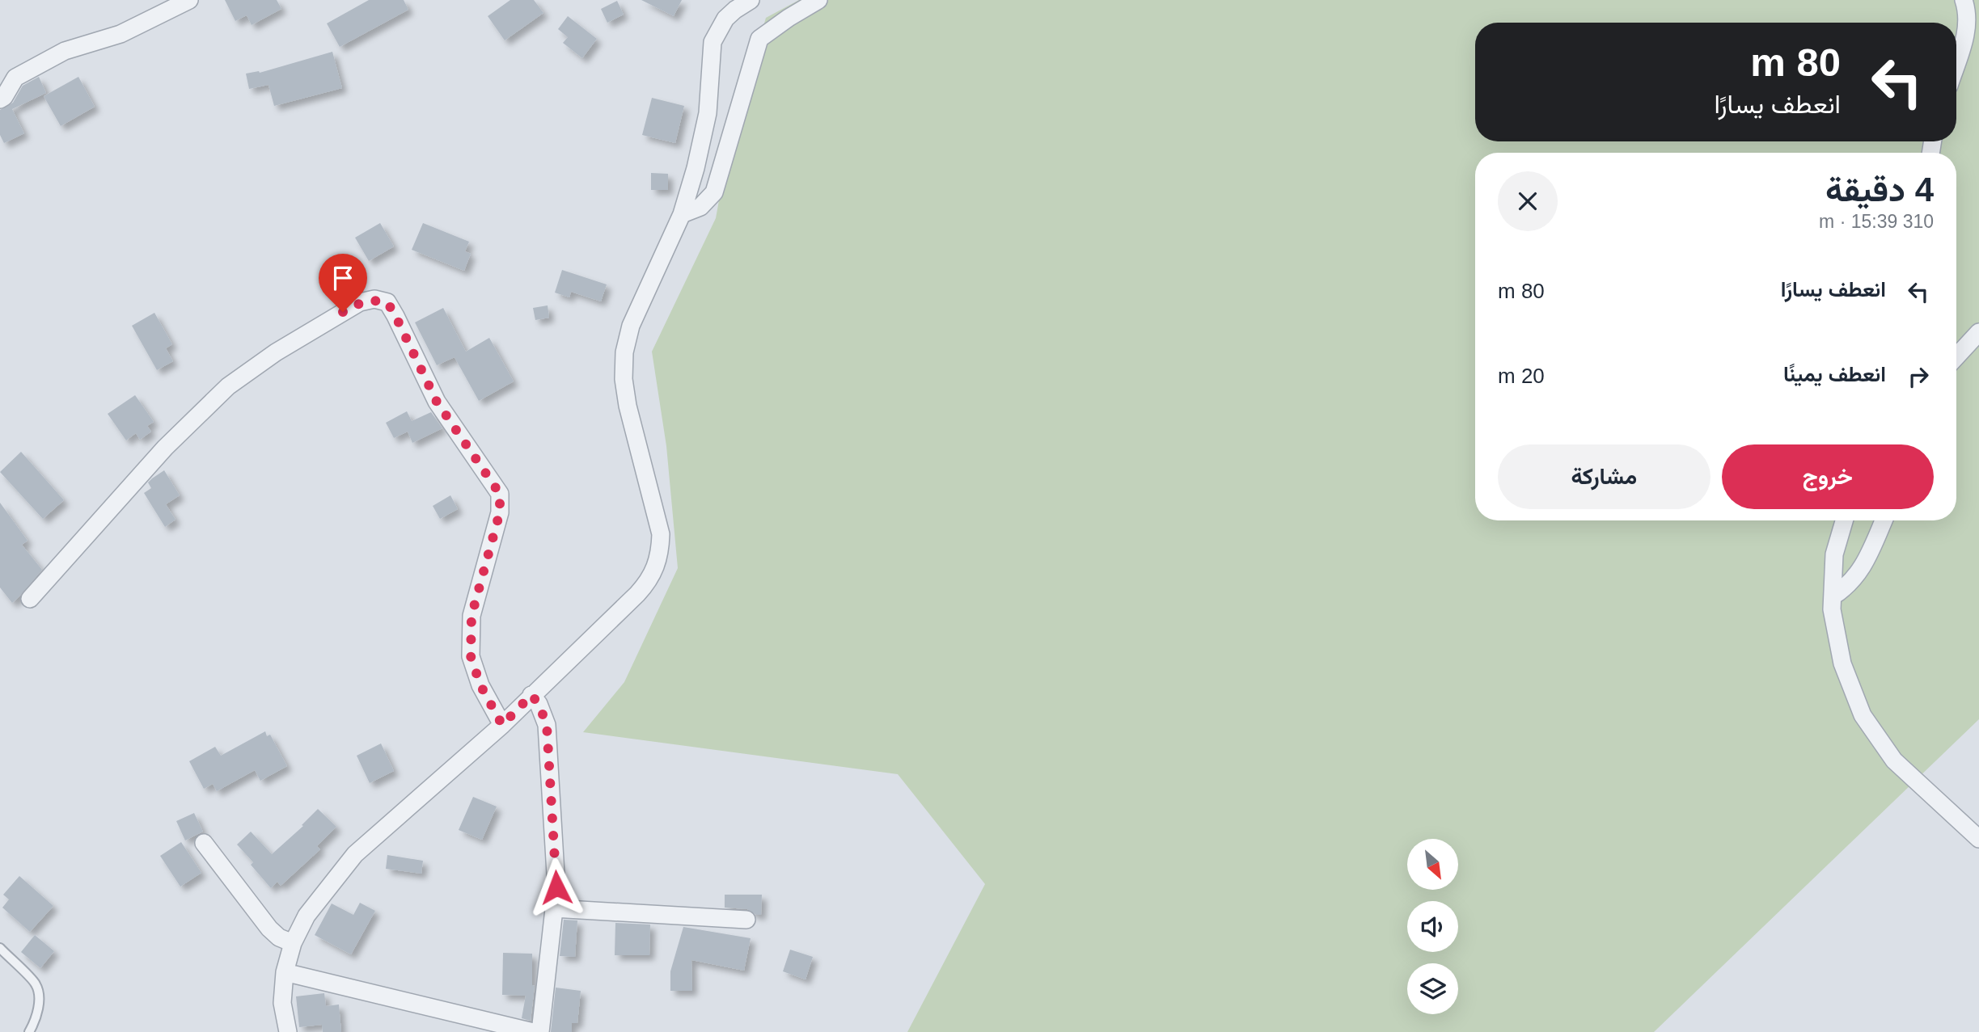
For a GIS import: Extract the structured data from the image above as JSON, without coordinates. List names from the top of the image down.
{
  "north": "bottom right",
  "page": {
    "turn": ["80 m", "انعطف يسارًا"],
    "heading": ["4 دقيقة", "310 m · 15:39"],
    "list": [
      {
        "name": "انعطف يسارًا",
        "value": "80 m"
      },
      {
        "name": "انعطف يمينًا",
        "value": "20 m"
      }
    ],
    "buttons": ["خروج", "مشاركة"]
  }
}
